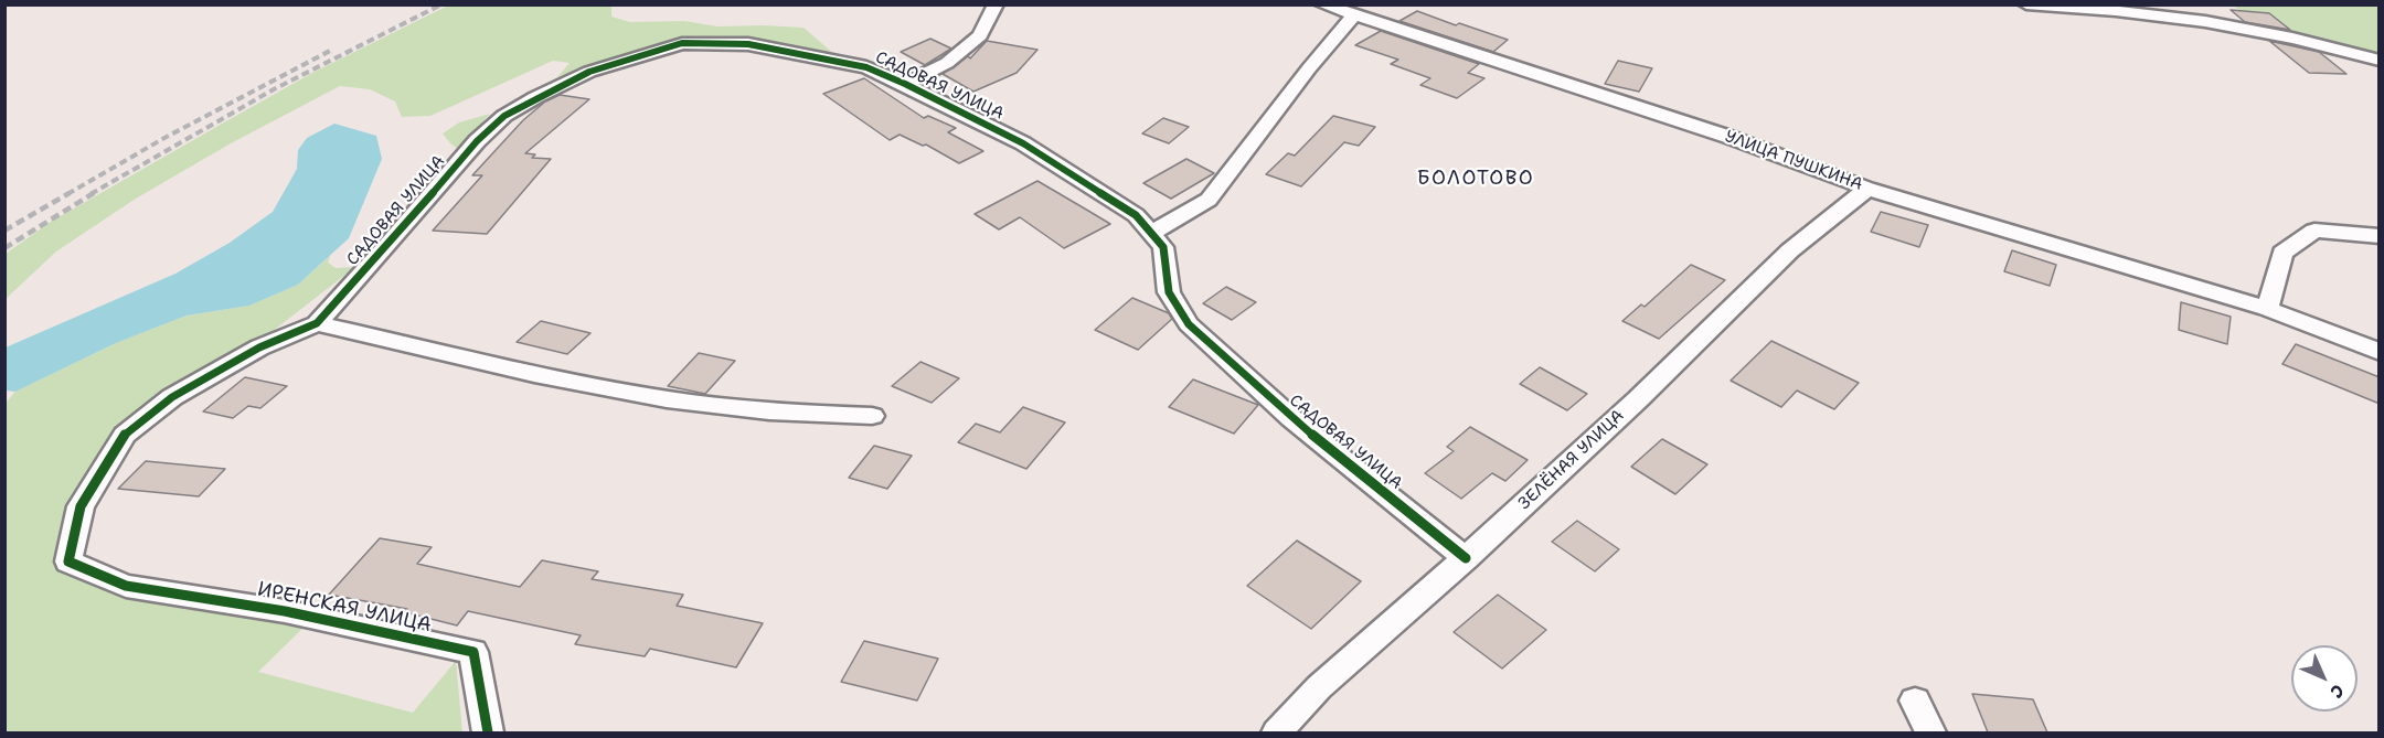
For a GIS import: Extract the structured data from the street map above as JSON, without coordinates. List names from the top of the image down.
{
  "streets": {
    "street": [
      "САДОВАЯ УЛИЦА",
      "УЛИЦА ПУШКИНА",
      "ЗЕЛЁНАЯ УЛИЦА",
      "ИРЕНСКАЯ УЛИЦА"
    ]
  },
  "crossings": [
    ["САДОВАЯ УЛИЦА", "ЗЕЛЁНАЯ УЛИЦА"],
    ["САДОВАЯ УЛИЦА", "ИРЕНСКАЯ УЛИЦА"],
    ["УЛИЦА ПУШКИНА", "ЗЕЛЁНАЯ УЛИЦА"]
  ],
  "districts": ["БОЛОТОВО"],
  "north": "bottom right"
}
